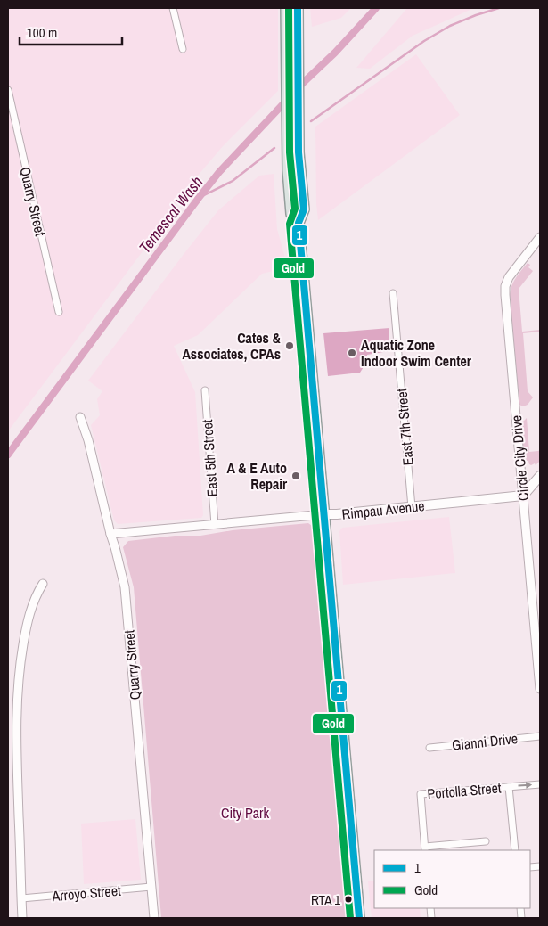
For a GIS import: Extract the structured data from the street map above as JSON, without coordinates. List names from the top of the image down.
{
  "streets": {
    "main road": ["Rimpau Avenue"],
    "street": [
      "Quarry Street",
      "East 7th Street",
      "East 5th Street",
      "Circle City Drive",
      "Gianni Drive",
      "Portolla Street",
      "Arroyo Street"
    ]
  },
  "crossings": [
    ["Quarry Street", "Rimpau Avenue"],
    ["Quarry Street", "Arroyo Street"],
    ["East 7th Street", "Rimpau Avenue"],
    ["East 5th Street", "Rimpau Avenue"],
    ["Circle City Drive", "Rimpau Avenue"]
  ],
  "water": ["Temescal Wash"],
  "parks": ["City Park"],
  "places": [
    "Cates & Associates, CPAs",
    "Aquatic Zone Indoor Swim Center",
    "A & E Auto Repair",
    "RTA 1"
  ],
  "lines": ["transit line 1", "transit line Gold"],
  "legend": ["1", "Gold"],
  "scale_bar": "100 m"
}
